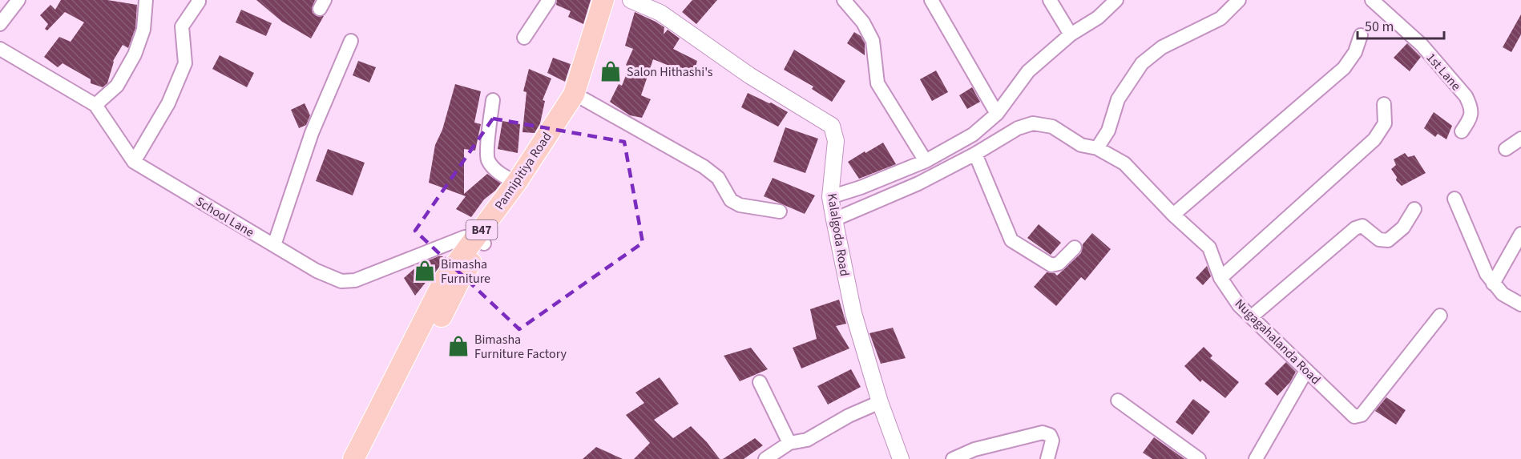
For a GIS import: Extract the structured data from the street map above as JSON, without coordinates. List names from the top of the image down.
{
  "streets": {
    "main road": ["Pannipitiya Road", "B47"],
    "street": [
      "1st Lane",
      "School Lane",
      "Kalalgoda Road",
      "Nugagahalanda Road"
    ]
  },
  "crossings": [
    ["Pannipitiya Road", "School Lane"],
    ["Kalalgoda Road", "Nugagahalanda Road"]
  ],
  "places": {
    "shop": ["Salon Hithashi's", "Bimasha Furniture", "Bimasha Furniture Factory"]
  },
  "scale_bar": "50 m"
}
